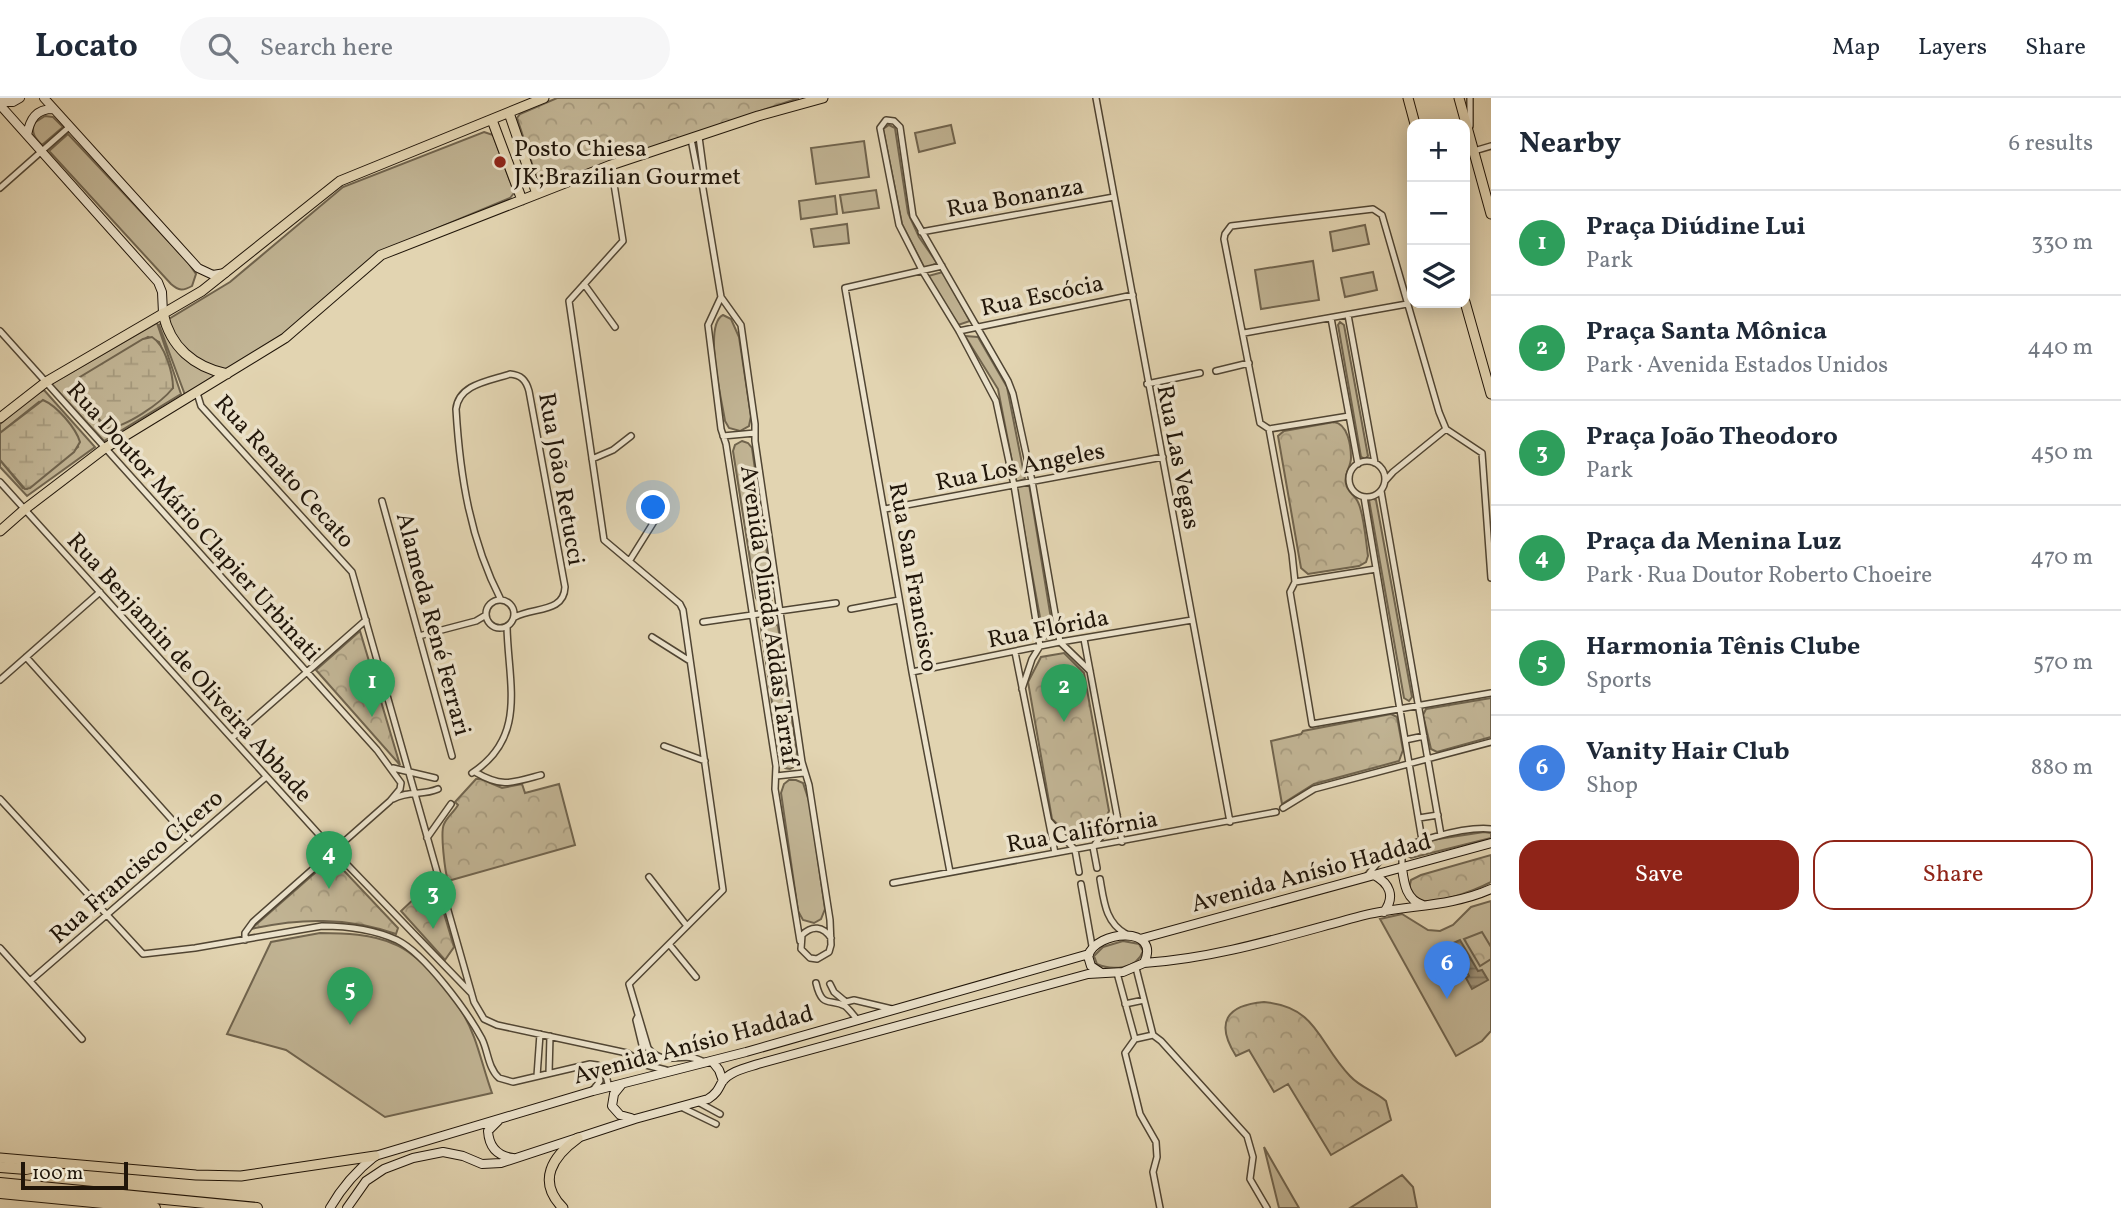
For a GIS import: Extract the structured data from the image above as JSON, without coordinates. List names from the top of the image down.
{
  "streets": {
    "main road": ["Avenida Anísio Haddad"],
    "street": [
      "Rua Bonanza",
      "Rua Escócia",
      "Rua Las Vegas",
      "Rua Los Angeles",
      "Rua Renato Cecato",
      "Rua João Retucci",
      "Rua Doutor Mário Clapier Urbinati",
      "Rua San Francisco",
      "Avenida Olinda Addas Tarraf",
      "Alameda René Ferrari",
      "Rua Flórida",
      "Rua Benjamin de Oliveira Abbade",
      "Rua Califórnia",
      "Rua Francisco Cícero"
    ]
  },
  "crossings": [
    ["Rua Bonanza", "Rua Las Vegas"],
    ["Rua Escócia", "Rua Las Vegas"],
    ["Rua Las Vegas", "Rua Los Angeles"],
    ["Rua Las Vegas", "Rua Flórida"],
    ["Rua Las Vegas", "Rua Califórnia"],
    ["Rua Los Angeles", "Rua San Francisco"],
    ["Rua San Francisco", "Rua Flórida"],
    ["Rua San Francisco", "Rua Califórnia"],
    ["Rua Benjamin de Oliveira Abbade", "Rua Francisco Cícero"]
  ],
  "places": ["Posto Chiesa JK;Brazilian Gourmet"],
  "scale_bar": "100 m",
  "page": {
    "header": "Locato",
    "search": "Search here",
    "nav": ["Map", "Layers", "Share"],
    "heading": ["Nearby", "6 results"],
    "map_buttons": ["+", "−"],
    "list": [
      {
        "mark": "1",
        "name": "Praça Diúdine Lui",
        "note": "Park",
        "value": "330 m"
      },
      {
        "mark": "2",
        "name": "Praça Santa Mônica",
        "note": "Park · Avenida Estados Unidos",
        "value": "440 m"
      },
      {
        "mark": "3",
        "name": "Praça João Theodoro",
        "note": "Park",
        "value": "450 m"
      },
      {
        "mark": "4",
        "name": "Praça da Menina Luz",
        "note": "Park · Rua Doutor Roberto Choeire",
        "value": "470 m"
      },
      {
        "mark": "5",
        "name": "Harmonia Tênis Clube",
        "note": "Sports",
        "value": "570 m"
      },
      {
        "mark": "6",
        "name": "Vanity Hair Club",
        "note": "Shop",
        "value": "880 m"
      }
    ],
    "pins": [
      "1",
      "2",
      "4",
      "3",
      "6",
      "5"
    ],
    "buttons": ["Save", "Share"],
    "scale": "100 m"
  }
}
